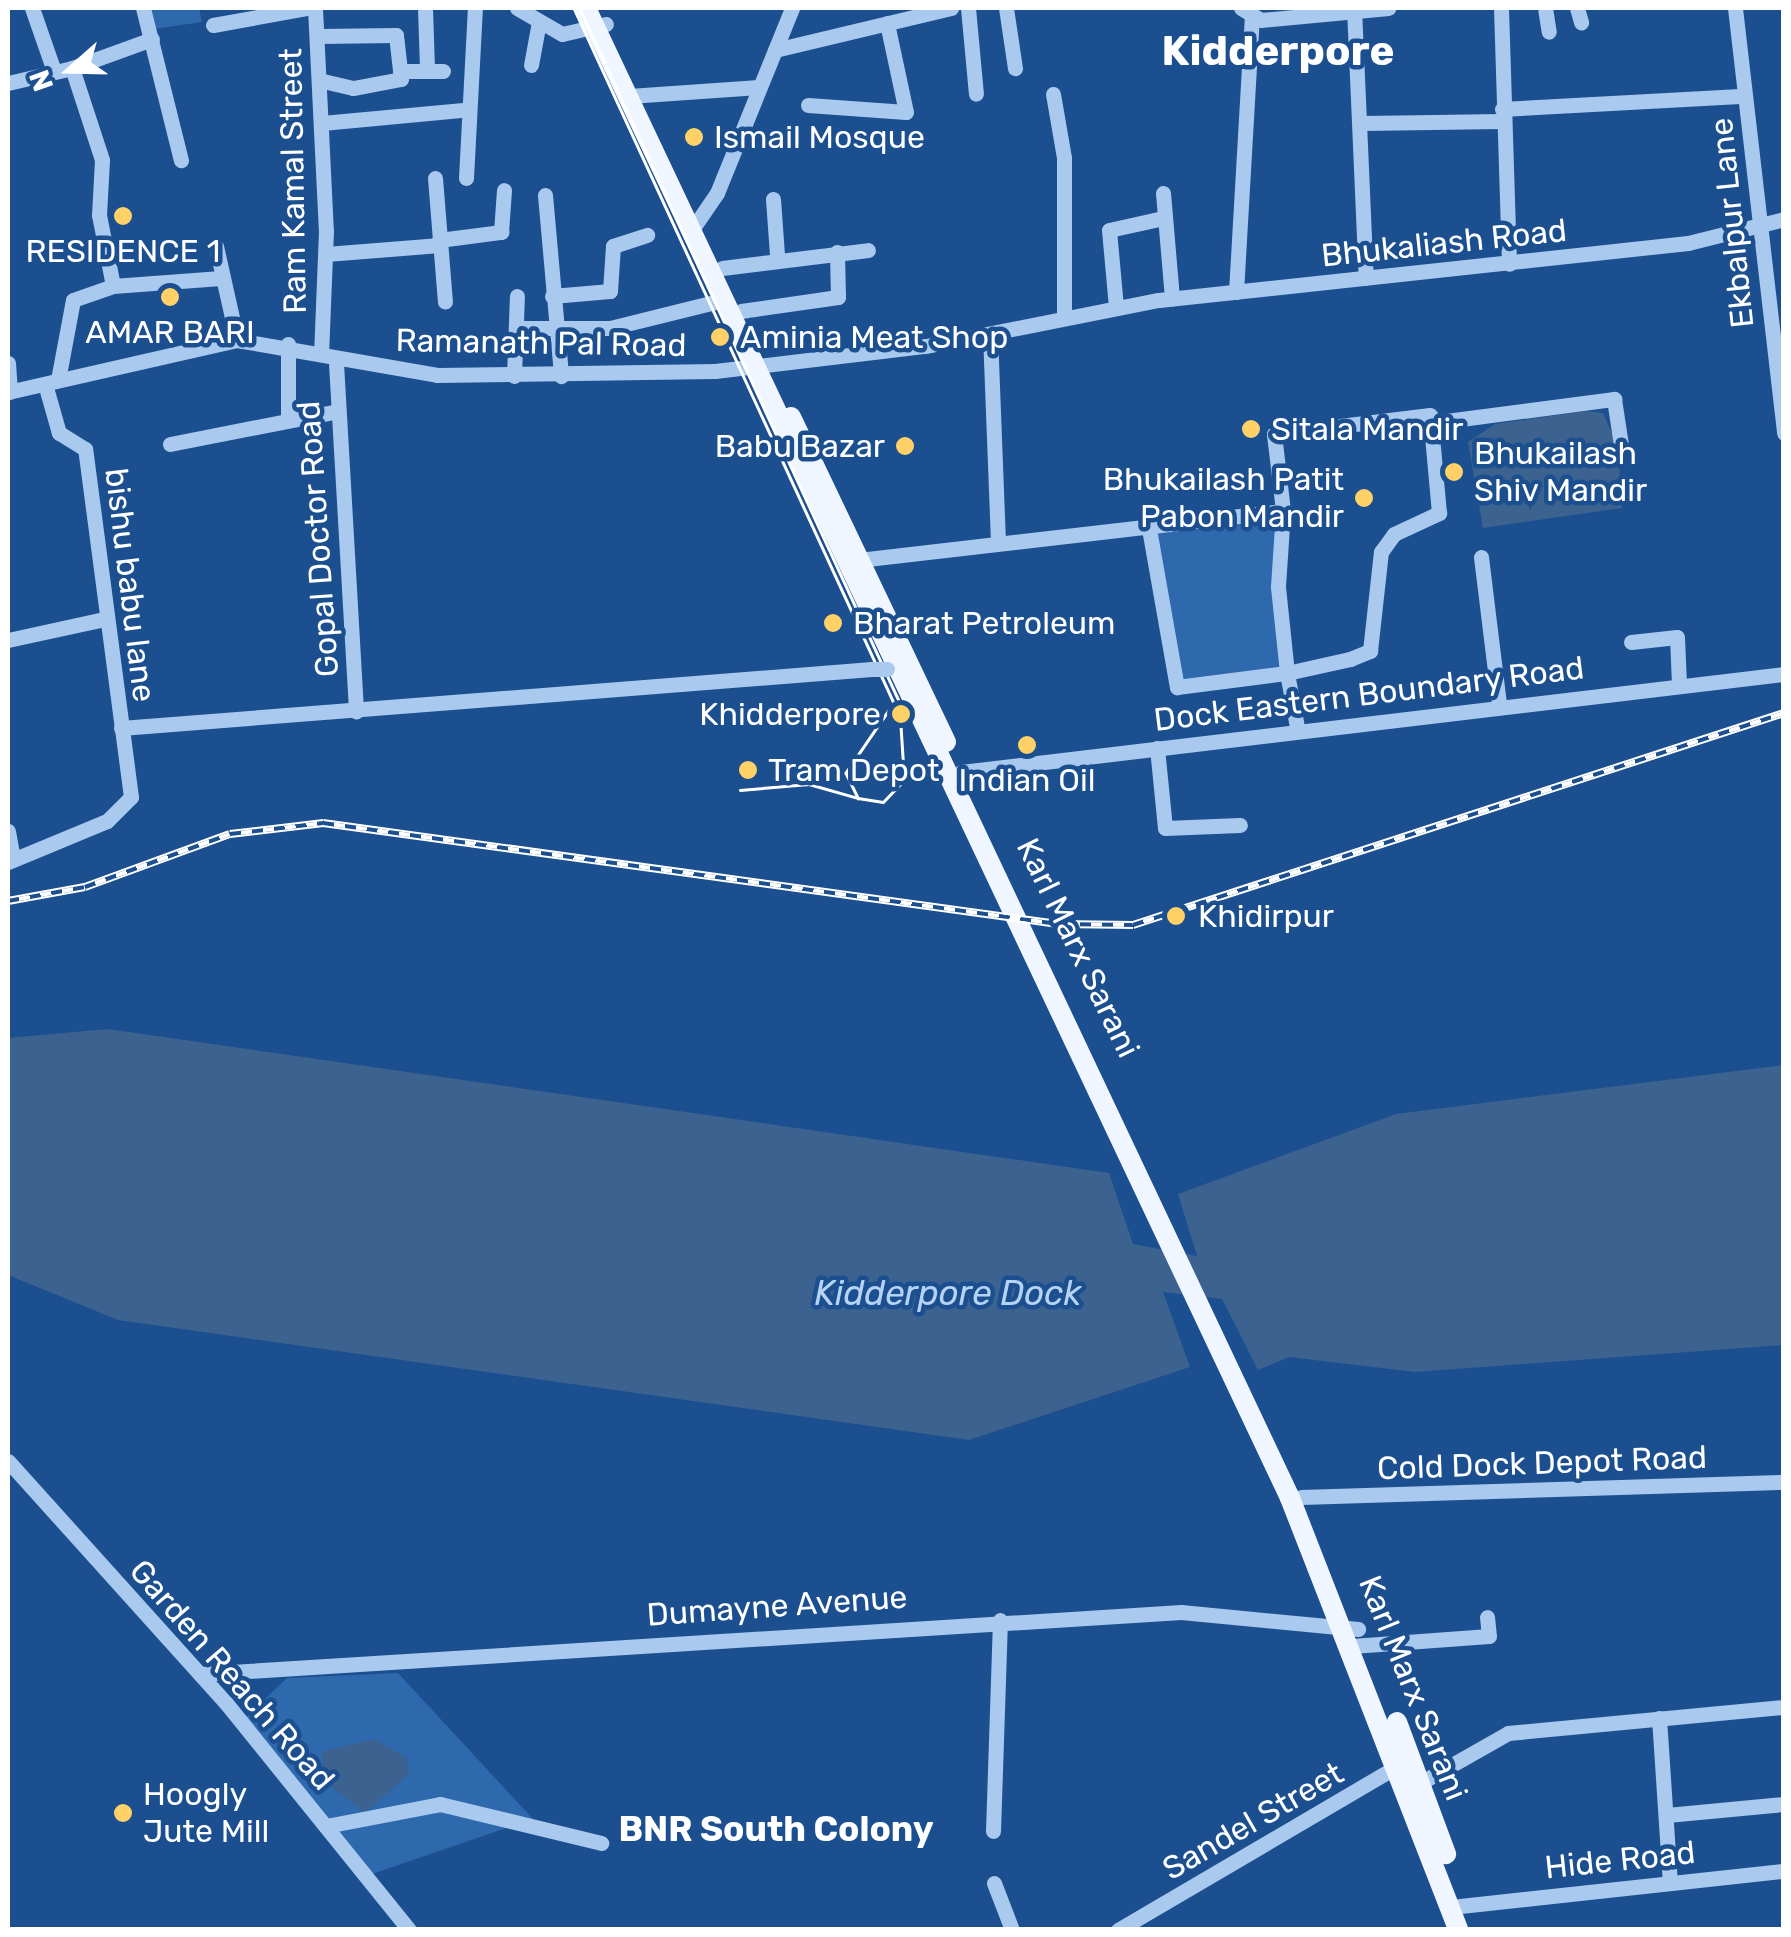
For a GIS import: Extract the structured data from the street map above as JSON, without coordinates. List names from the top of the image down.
{
  "streets": {
    "main road": ["Karl Marx Sarani"],
    "street": [
      "Ram Kamal Street",
      "Ekbalpur Lane",
      "Bhukaliash Road",
      "Ramanath Pal Road",
      "Gopal Doctor Road",
      "bishu babu lane",
      "Dock Eastern Boundary Road",
      "Cold Dock Depot Road",
      "Dumayne Avenue",
      "Garden Reach Road",
      "Sandel Street",
      "Hide Road"
    ]
  },
  "crossings": [
    ["Ram Kamal Street", "Ramanath Pal Road"],
    ["Ekbalpur Lane", "Bhukaliash Road"],
    ["Bhukaliash Road", "Ramanath Pal Road"],
    ["Ramanath Pal Road", "Gopal Doctor Road"],
    ["Ramanath Pal Road", "bishu babu lane"],
    ["Ramanath Pal Road", "Karl Marx Sarani"],
    ["Dock Eastern Boundary Road", "Karl Marx Sarani"],
    ["Karl Marx Sarani", "Cold Dock Depot Road"],
    ["Karl Marx Sarani", "Dumayne Avenue"],
    ["Karl Marx Sarani", "Sandel Street"],
    ["Karl Marx Sarani", "Hide Road"],
    ["Dumayne Avenue", "Garden Reach Road"]
  ],
  "districts": ["Kidderpore", "BNR South Colony"],
  "water": ["Kidderpore Dock"],
  "places": [
    "Ismail Mosque",
    "RESIDENCE 1",
    "AMAR BARI",
    "Aminia Meat Shop",
    "Sitala Mandir",
    "Babu Bazar",
    "Bhukailash Shiv Mandir",
    "Bhukailash Patit Pabon Mandir",
    "Bharat Petroleum",
    "Khidderpore",
    "Indian Oil",
    "Tram Depot",
    "Khidirpur",
    "Hoogly Jute Mill"
  ],
  "north": "left"
}
